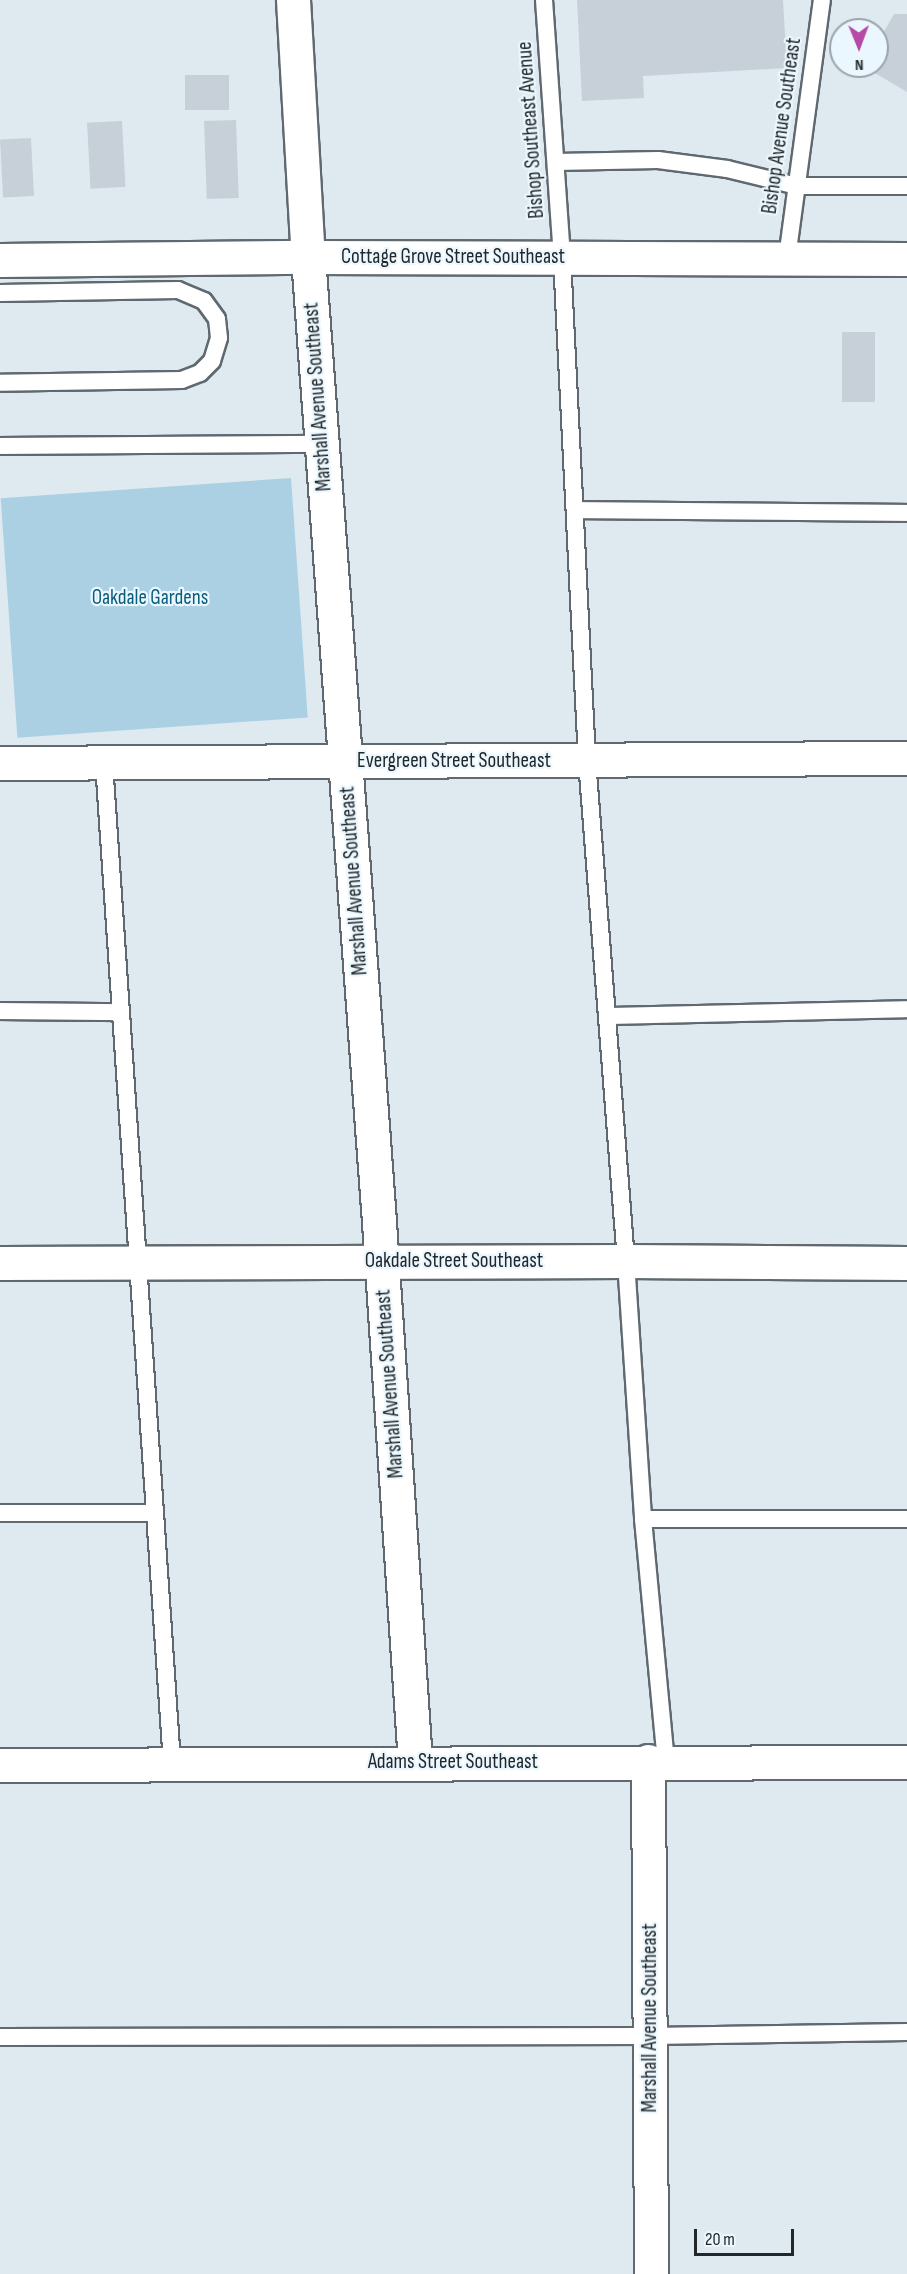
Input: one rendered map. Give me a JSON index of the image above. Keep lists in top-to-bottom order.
{
  "streets": {
    "street": [
      "Cottage Grove Street Southeast",
      "Marshall Avenue Southeast",
      "Evergreen Street Southeast",
      "Oakdale Street Southeast",
      "Adams Street Southeast"
    ],
    "lane": ["Bishop Avenue Southeast", "Bishop Southeast Avenue"]
  },
  "crossings": [
    ["Bishop Avenue Southeast", "Cottage Grove Street Southeast"],
    ["Bishop Southeast Avenue", "Cottage Grove Street Southeast"],
    ["Bishop Southeast Avenue", "Marshall Avenue Southeast"],
    ["Bishop Southeast Avenue", "Evergreen Street Southeast"],
    ["Bishop Southeast Avenue", "Oakdale Street Southeast"],
    ["Bishop Southeast Avenue", "Adams Street Southeast"],
    ["Cottage Grove Street Southeast", "Marshall Avenue Southeast"],
    ["Marshall Avenue Southeast", "Evergreen Street Southeast"],
    ["Marshall Avenue Southeast", "Oakdale Street Southeast"],
    ["Marshall Avenue Southeast", "Adams Street Southeast"]
  ],
  "parks": ["Oakdale Gardens"],
  "scale_bar": "20 m",
  "north": "bottom"
}
